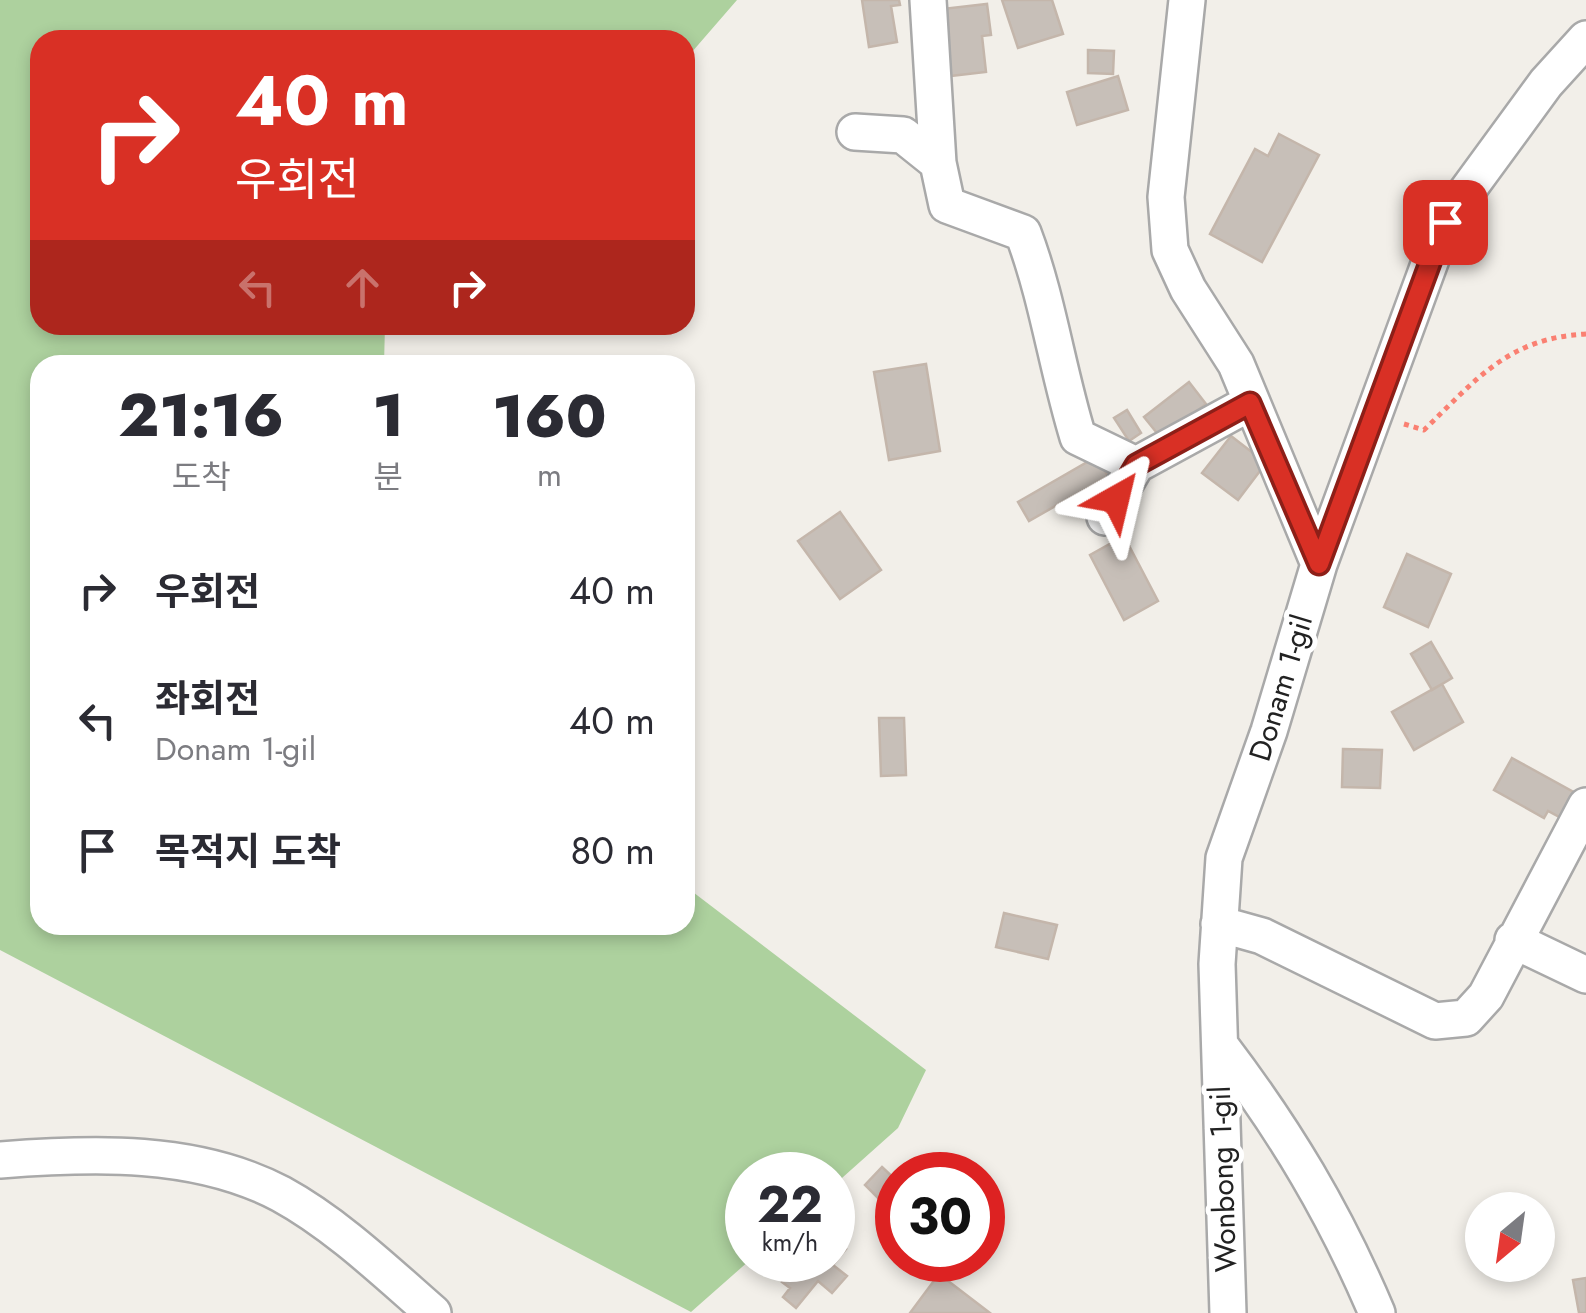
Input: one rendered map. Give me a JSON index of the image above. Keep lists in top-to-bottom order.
{
  "streets": {
    "street": ["Donam 1-gil", "Wonbong 1-gil"]
  },
  "crossings": [
    ["Donam 1-gil", "Wonbong 1-gil"]
  ],
  "north": "bottom left",
  "page": {
    "turn": ["40 m", "우회전"],
    "eta": [
      "21:16",
      "도착",
      "1",
      "분",
      "160",
      "m"
    ],
    "list": [
      {
        "name": "우회전",
        "value": "40 m"
      },
      {
        "name": "좌회전",
        "note": "Donam 1-gil",
        "value": "40 m"
      },
      {
        "name": "목적지 도착",
        "value": "80 m"
      }
    ],
    "speed": "22 km/h",
    "limit": "30"
  }
}
